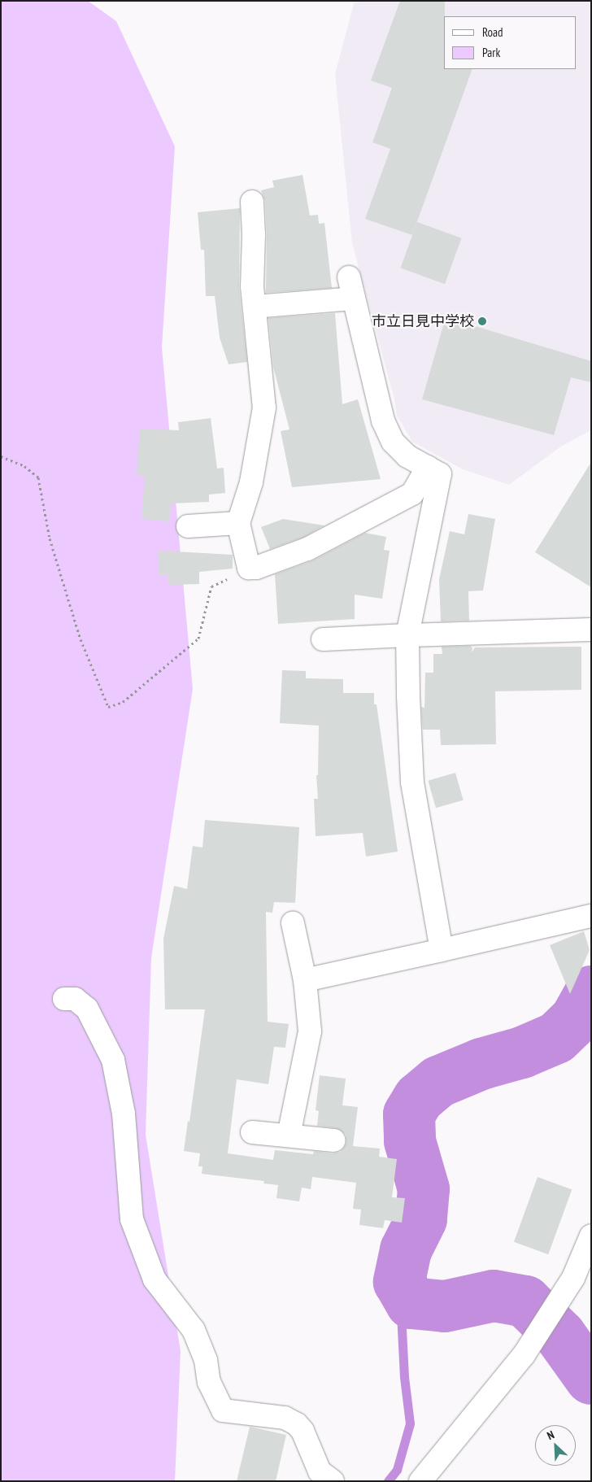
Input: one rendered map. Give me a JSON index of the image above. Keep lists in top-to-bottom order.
{
  "places": ["市立日見中学校"],
  "legend": ["Road", "Park"],
  "north": "top left"
}
